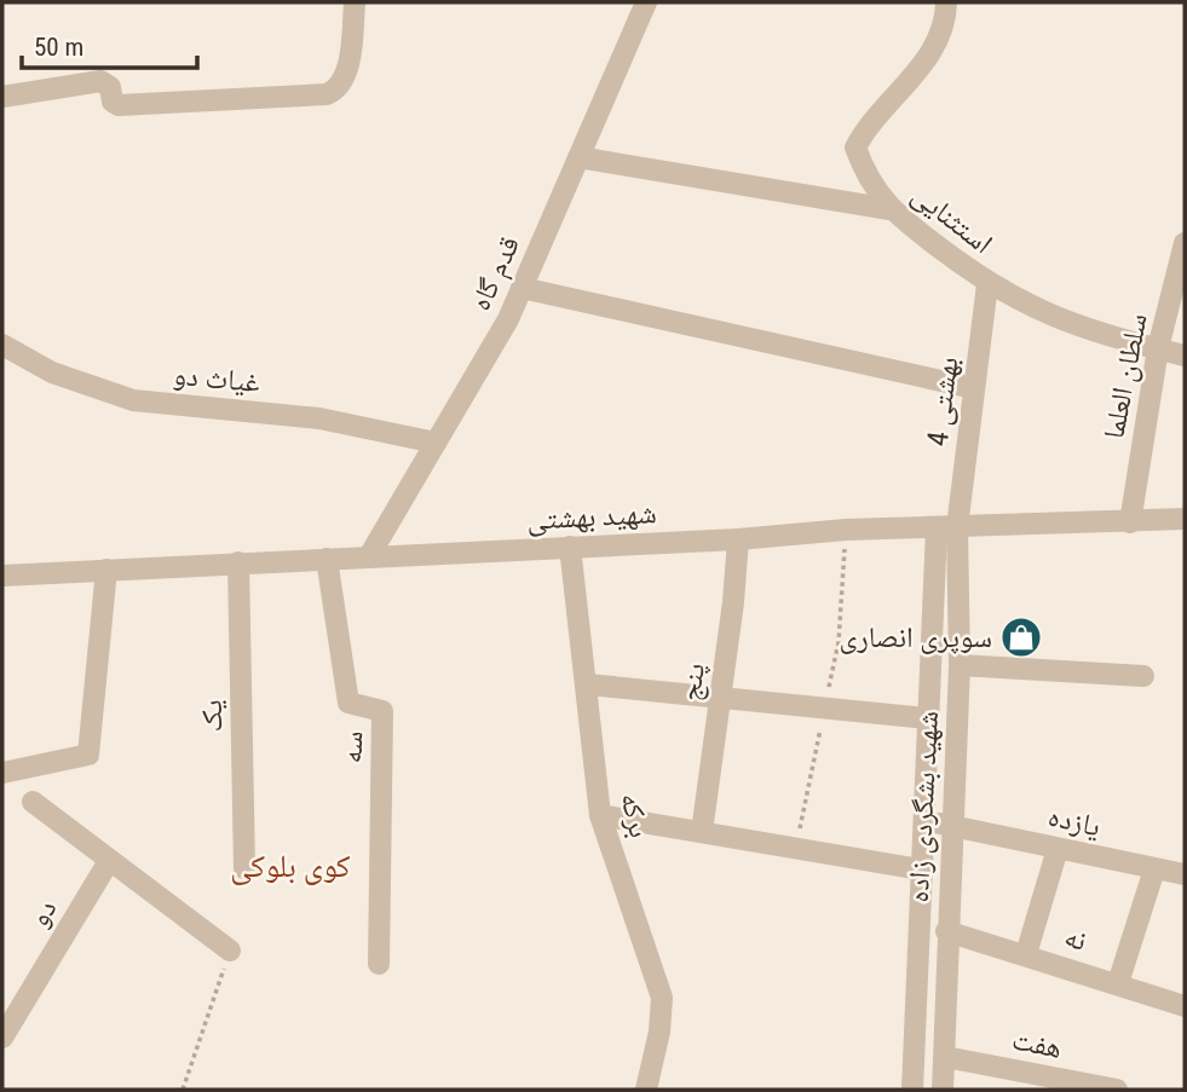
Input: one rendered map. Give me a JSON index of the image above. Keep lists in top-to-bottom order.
{
  "streets": {
    "street": [
      "استثنایی",
      "قدم گاه",
      "سلطان العلما",
      "غیاث دو",
      "بهشتی 4",
      "شهید بهشتی",
      "پنج",
      "یک",
      "سه",
      "شهید بشگردی زاده",
      "برکه",
      "یازده",
      "دو",
      "نه",
      "هفت"
    ]
  },
  "crossings": [
    ["استثنایی", "سلطان العلما"],
    ["استثنایی", "بهشتی 4"],
    ["قدم گاه", "غیاث دو"],
    ["قدم گاه", "شهید بهشتی"],
    ["سلطان العلما", "شهید بهشتی"],
    ["بهشتی 4", "شهید بهشتی"],
    ["بهشتی 4", "شهید بشگردی زاده"],
    ["شهید بهشتی", "پنج"],
    ["شهید بهشتی", "یک"],
    ["شهید بهشتی", "سه"],
    ["شهید بهشتی", "شهید بشگردی زاده"],
    ["شهید بهشتی", "برکه"],
    ["شهید بشگردی زاده", "یازده"],
    ["شهید بشگردی زاده", "نه"],
    ["شهید بشگردی زاده", "هفت"]
  ],
  "districts": ["کوی بلوکی"],
  "places": {
    "shop": ["سوپری انصاری"]
  },
  "scale_bar": "50 m"
}
